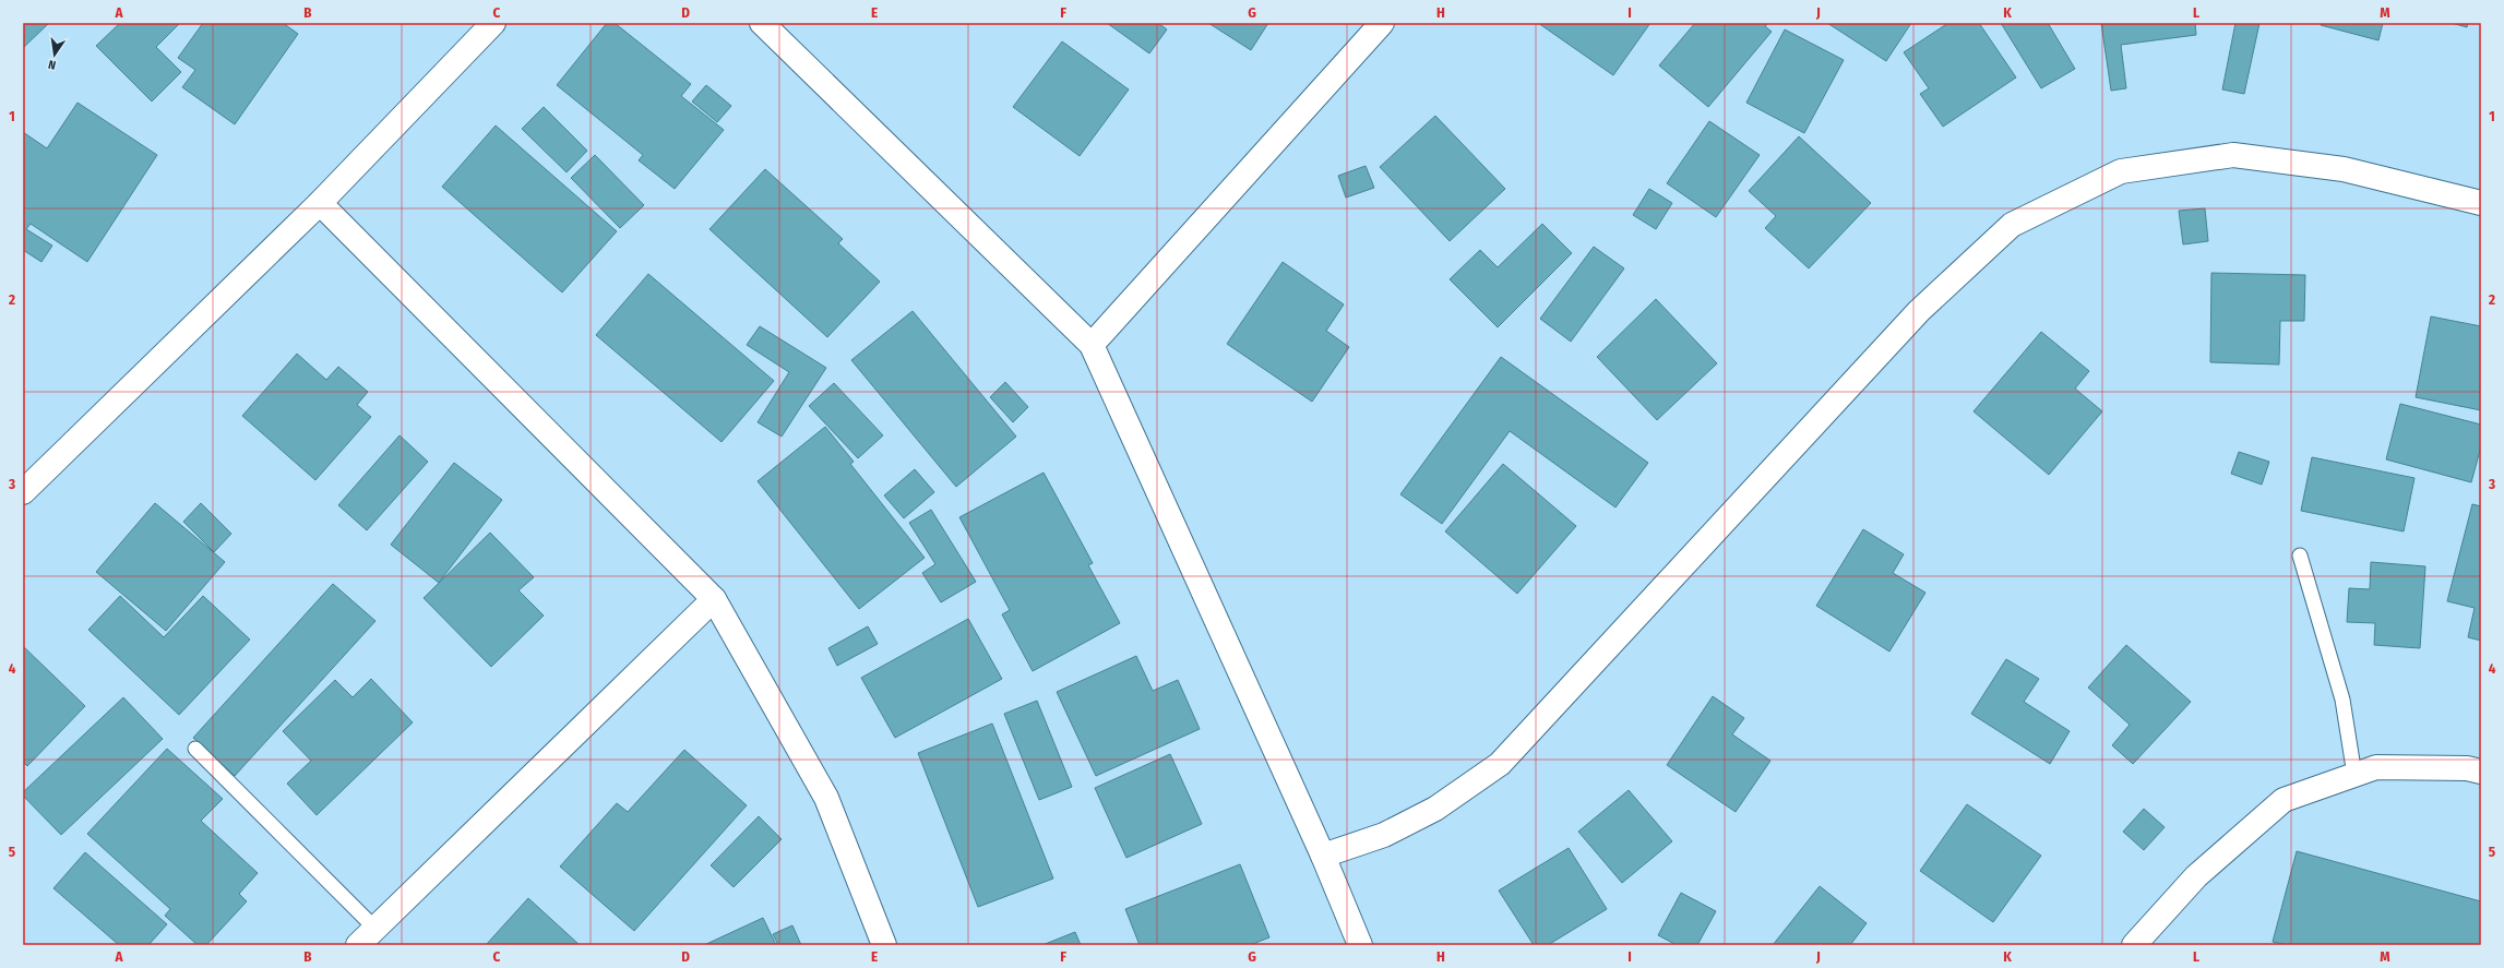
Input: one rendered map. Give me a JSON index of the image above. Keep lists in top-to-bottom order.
{
  "north": "bottom",
  "grid": {
    "columns": [
      "A",
      "B",
      "C",
      "D",
      "E",
      "F",
      "G",
      "H",
      "I",
      "J",
      "K",
      "L",
      "M"
    ],
    "rows": [
      "1",
      "2",
      "3",
      "4",
      "5"
    ]
  }
}
